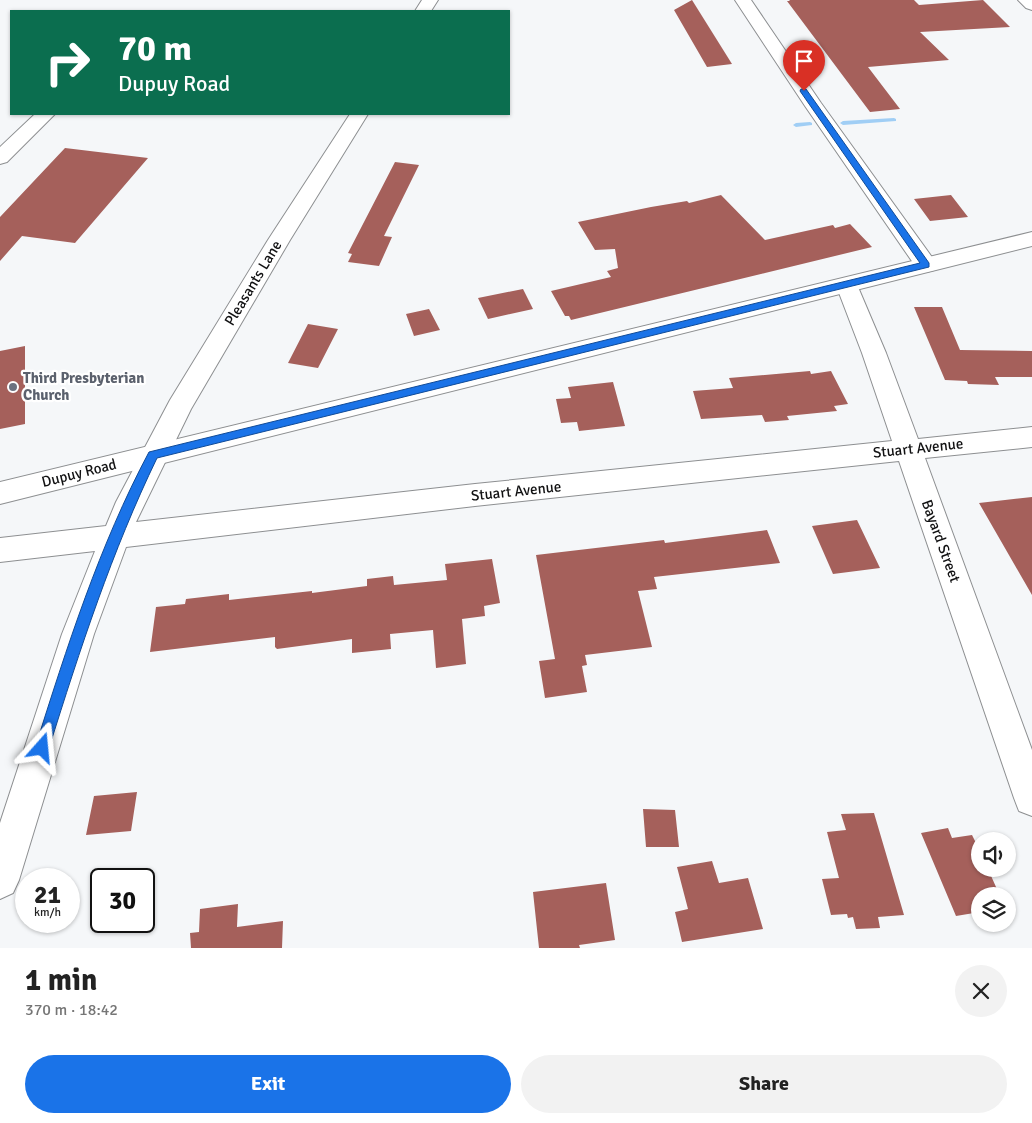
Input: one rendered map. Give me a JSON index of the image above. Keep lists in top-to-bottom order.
{
  "streets": {
    "street": [
      "Pleasants Lane",
      "Stuart Avenue",
      "Dupuy Road",
      "Bayard Street"
    ]
  },
  "crossings": [
    ["Pleasants Lane", "Stuart Avenue"],
    ["Pleasants Lane", "Dupuy Road"],
    ["Stuart Avenue", "Bayard Street"],
    ["Dupuy Road", "Bayard Street"]
  ],
  "places": ["Third Presbyterian Church"],
  "page": {
    "turn": ["70 m", "Dupuy Road"],
    "speed": "21 km/h",
    "limit": "30",
    "heading": ["1 min", "370 m · 18:42"],
    "buttons": ["Exit", "Share"]
  }
}
